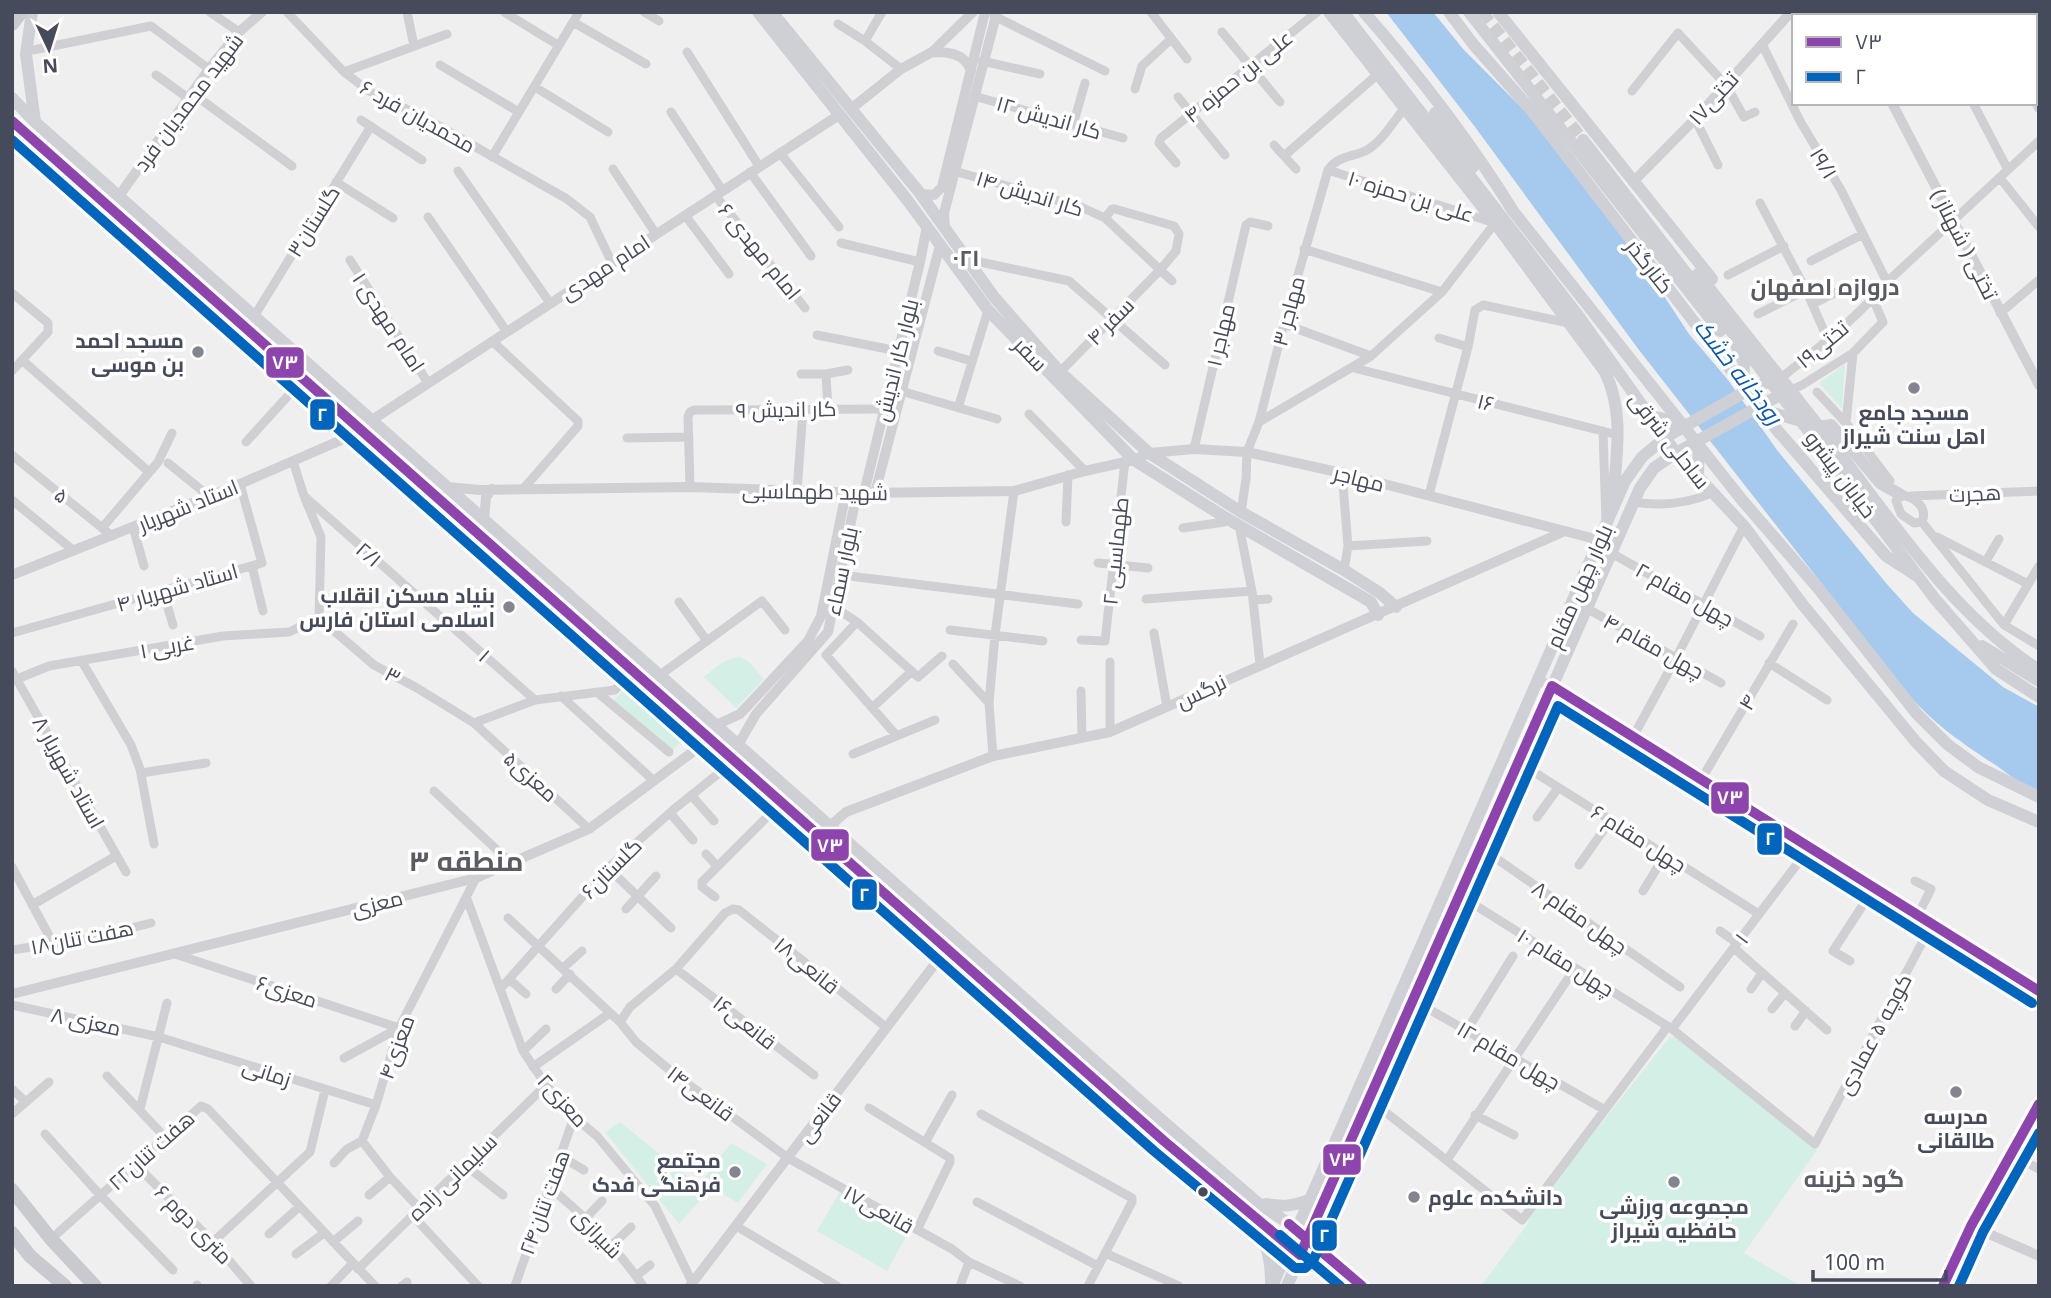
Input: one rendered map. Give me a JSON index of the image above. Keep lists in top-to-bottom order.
{
  "streets": {
    "main road": [
      "کنارگذر",
      "سفر",
      "ساحلی شرقی",
      "خیابان پیشرو",
      "بلوار چهل مقام"
    ],
    "street": [
      "۴ علی بن حمزه",
      "تختی۱۷",
      "شهید محمدیان فرد",
      "۶ محمدیان فرد",
      "۱۲ کار اندیش",
      "۱۹/۱",
      "۱۴ کار اندیش",
      "۱۰ علی بن حمزه",
      "گلستان۳",
      "تختی ( شهناز )",
      "۶ امام مهدی",
      "امام مهدی",
      "۳ مهاجر",
      "۴ سفر",
      "۱ امام مهدی",
      "۱ مهاجر",
      "تختی۱۹",
      "بلوار کار اندیش",
      "۱۶",
      "۹ کار اندیش",
      "مهاجر",
      "شهید طهماسبی",
      "هجرت",
      "۵",
      "استاد شهریار",
      "۲ طهماسبی",
      "۲/۱",
      "بلوار سماء",
      "استاد شهریار ۴",
      "چهل مقام ۲",
      "۱ غربی",
      "چهل مقام ۴",
      "۱",
      "۳",
      "نرگس",
      "۴",
      "استاد شهریار ۸",
      "۵معزی",
      "چهل مقام ۶",
      "گلستان۶",
      "معزی",
      "چهل مقام ۸",
      "هفت تنان۱۸",
      "چهل مقام ۱۰",
      "۱۸قانعی",
      "۶معزی",
      "معزی ۸",
      "۱۶قانعی",
      "کوچه ۵ عمادی",
      "۴معزی",
      "چهل مقام ۱۲",
      "زمانی",
      "۱۴قانعی",
      "۲معزی",
      "قانعی",
      "۲۲هفت تنان",
      "سلیمانی زاده",
      "هفت تنان۲۴",
      "۱۷قانعی",
      "۶ متری دوم",
      "شیرازی"
    ]
  },
  "crossings": [
    ["تختی۱۷", "۱۹/۱"],
    ["۶ محمدیان فرد", "امام مهدی"],
    ["۱۹/۱", "تختی۱۹"],
    ["۱۴ کار اندیش", "۴ سفر"],
    ["۱۰ علی بن حمزه", "۳ مهاجر"],
    ["۱۰ علی بن حمزه", "ساحلی شرقی"],
    ["تختی ( شهناز )", "تختی۱۹"],
    ["۶ امام مهدی", "امام مهدی"],
    ["کنارگذر", "خیابان پیشرو"],
    ["امام مهدی", "۱ امام مهدی"],
    ["امام مهدی", "سفر"],
    ["۳ مهاجر", "مهاجر"],
    ["۴ سفر", "سفر"],
    ["۱ مهاجر", "مهاجر"],
    ["تختی۱۹", "خیابان پیشرو"],
    ["تختی۱۹", "بلوار چهل مقام"],
    ["سفر", "بلوار کار اندیش"],
    ["سفر", "مهاجر"],
    ["سفر", "شهید طهماسبی"],
    ["سفر", "۲ طهماسبی"],
    ["سفر", "نرگس"],
    ["بلوار کار اندیش", "۹ کار اندیش"],
    ["بلوار کار اندیش", "شهید طهماسبی"],
    ["بلوار کار اندیش", "بلوار سماء"],
    ["۱۶", "ساحلی شرقی"],
    ["ساحلی شرقی", "بلوار چهل مقام"],
    ["خیابان پیشرو", "بلوار چهل مقام"],
    ["مهاجر", "شهید طهماسبی"],
    ["مهاجر", "۲ طهماسبی"],
    ["مهاجر", "بلوار چهل مقام"],
    ["مهاجر", "نرگس"],
    ["شهید طهماسبی", "۲ طهماسبی"],
    ["شهید طهماسبی", "بلوار سماء"],
    ["۵", "استاد شهریار"],
    ["استاد شهریار", "استاد شهریار ۴"],
    ["۲/۱", "۱"],
    ["بلوار چهل مقام", "چهل مقام ۲"],
    ["بلوار چهل مقام", "چهل مقام ۴"],
    ["بلوار چهل مقام", "چهل مقام ۶"],
    ["بلوار چهل مقام", "چهل مقام ۸"],
    ["بلوار چهل مقام", "چهل مقام ۱۰"],
    ["بلوار چهل مقام", "چهل مقام ۱۲"],
    ["۱ غربی", "۳"],
    ["۱ غربی", "استاد شهریار ۸"],
    ["۱", "چهل مقام ۶"],
    ["۱", "چهل مقام ۱۰"],
    ["۱", "چهل مقام ۱۲"],
    ["۳", "۵معزی"],
    ["۵معزی", "معزی"],
    ["گلستان۶", "۱۴قانعی"],
    ["گلستان۶", "۲معزی"],
    ["معزی", "۶معزی"],
    ["معزی", "۴معزی"],
    ["چهل مقام ۱۰", "کوچه ۵ عمادی"],
    ["۱۸قانعی", "۱۶قانعی"],
    ["۱۸قانعی", "قانعی"],
    ["۶معزی", "۴معزی"],
    ["معزی ۸", "زمانی"],
    ["۴معزی", "زمانی"],
    ["۴معزی", "۲معزی"],
    ["۱۴قانعی", "قانعی"],
    ["۱۴قانعی", "۱۷قانعی"],
    ["۲معزی", "قانعی"],
    ["۲معزی", "سلیمانی زاده"],
    ["۲معزی", "هفت تنان۲۴"],
    ["قانعی", "۱۷قانعی"],
    ["۲۲هفت تنان", "۶ متری دوم"],
    ["هفت تنان۲۴", "شیرازی"]
  ],
  "districts": [
    "۰۲۱",
    "دروازه اصفهان",
    "منطقه ۳",
    "گود خزینه"
  ],
  "water": ["رودخانه خشک"],
  "places": [
    "مسجد احمد بن موسی",
    "مسجد جامع اهل سنت شیراز",
    "بنیاد مسکن انقلاب اسلامی استان فارس",
    "مدرسه طالقانی",
    "مجتمع فرهنگی فدک",
    "مجموعه ورزشی حافظیه شیراز",
    "دانشکده علوم"
  ],
  "lines": ["transit line ۷۳", "transit line ۲"],
  "legend": ["۷۳", "۲"],
  "scale_bar": "100 m",
  "north": "bottom"
}
